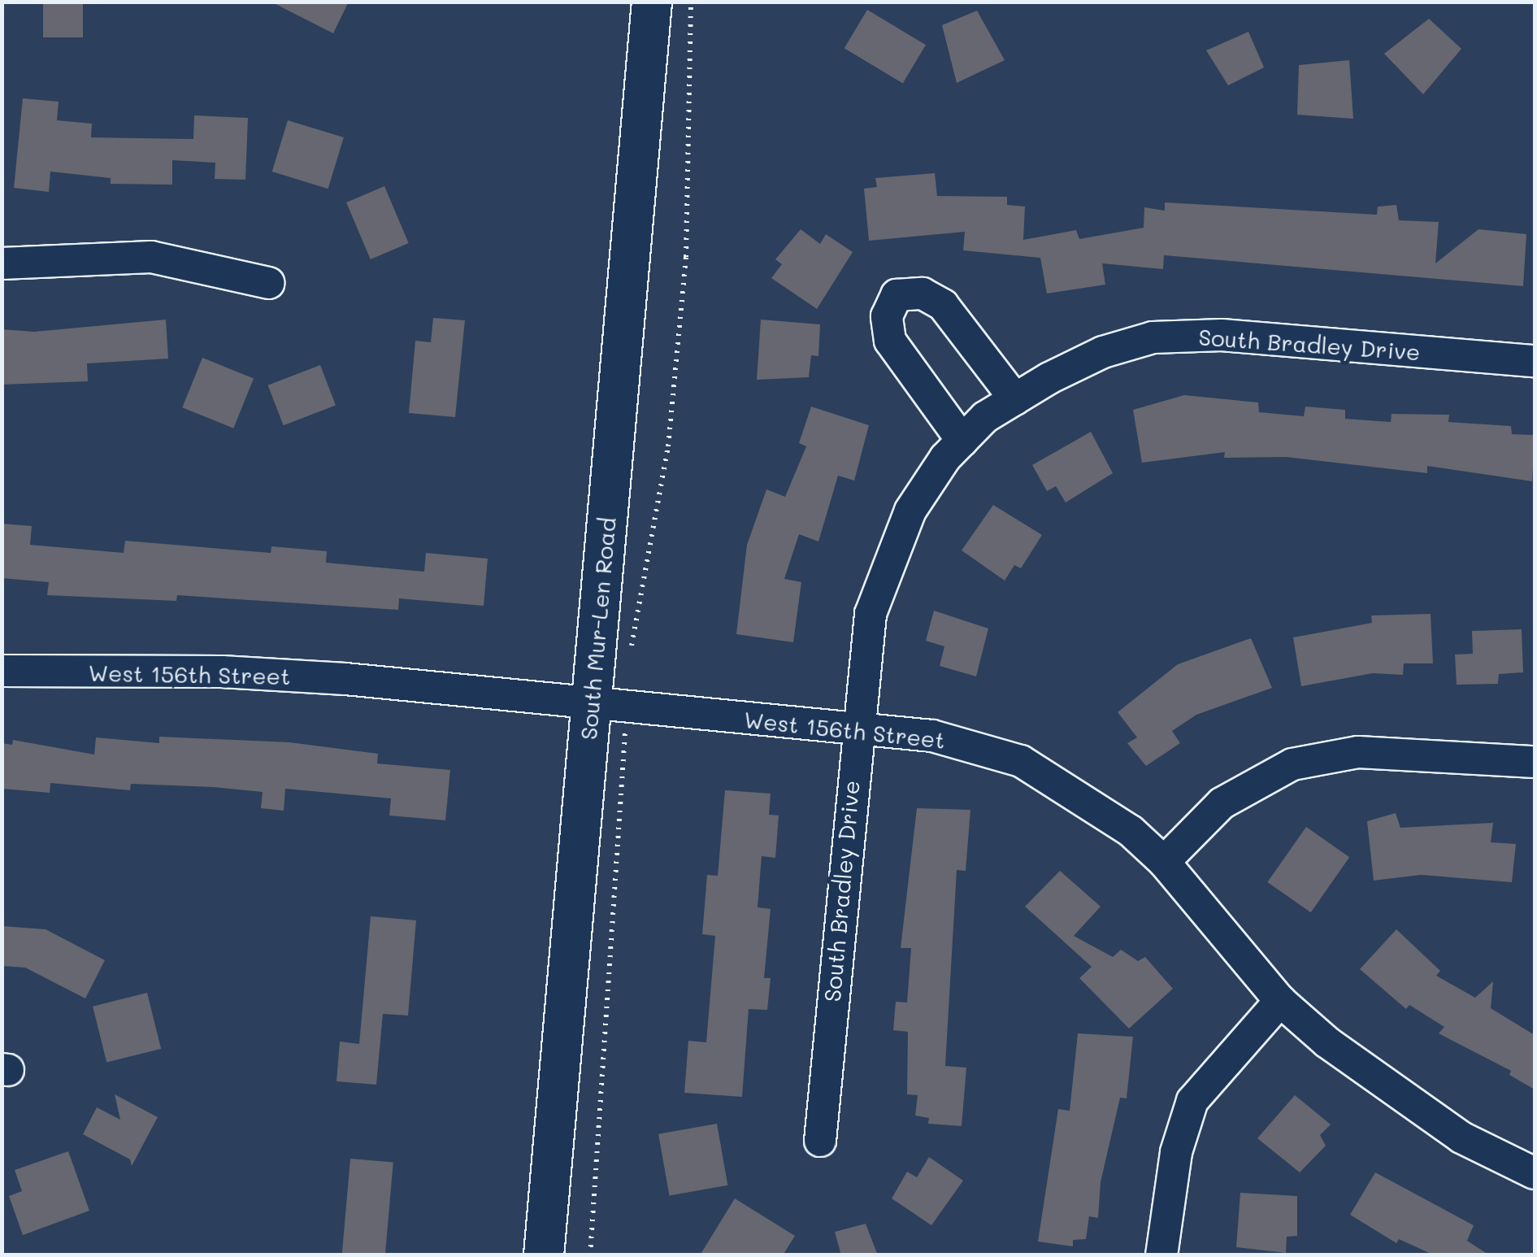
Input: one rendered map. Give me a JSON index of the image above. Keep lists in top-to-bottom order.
{
  "streets": {
    "main road": ["South Mur-Len Road"],
    "street": ["South Bradley Drive", "West 156th Street"]
  },
  "crossings": [
    ["South Bradley Drive", "West 156th Street"],
    ["South Mur-Len Road", "West 156th Street"]
  ]
}
